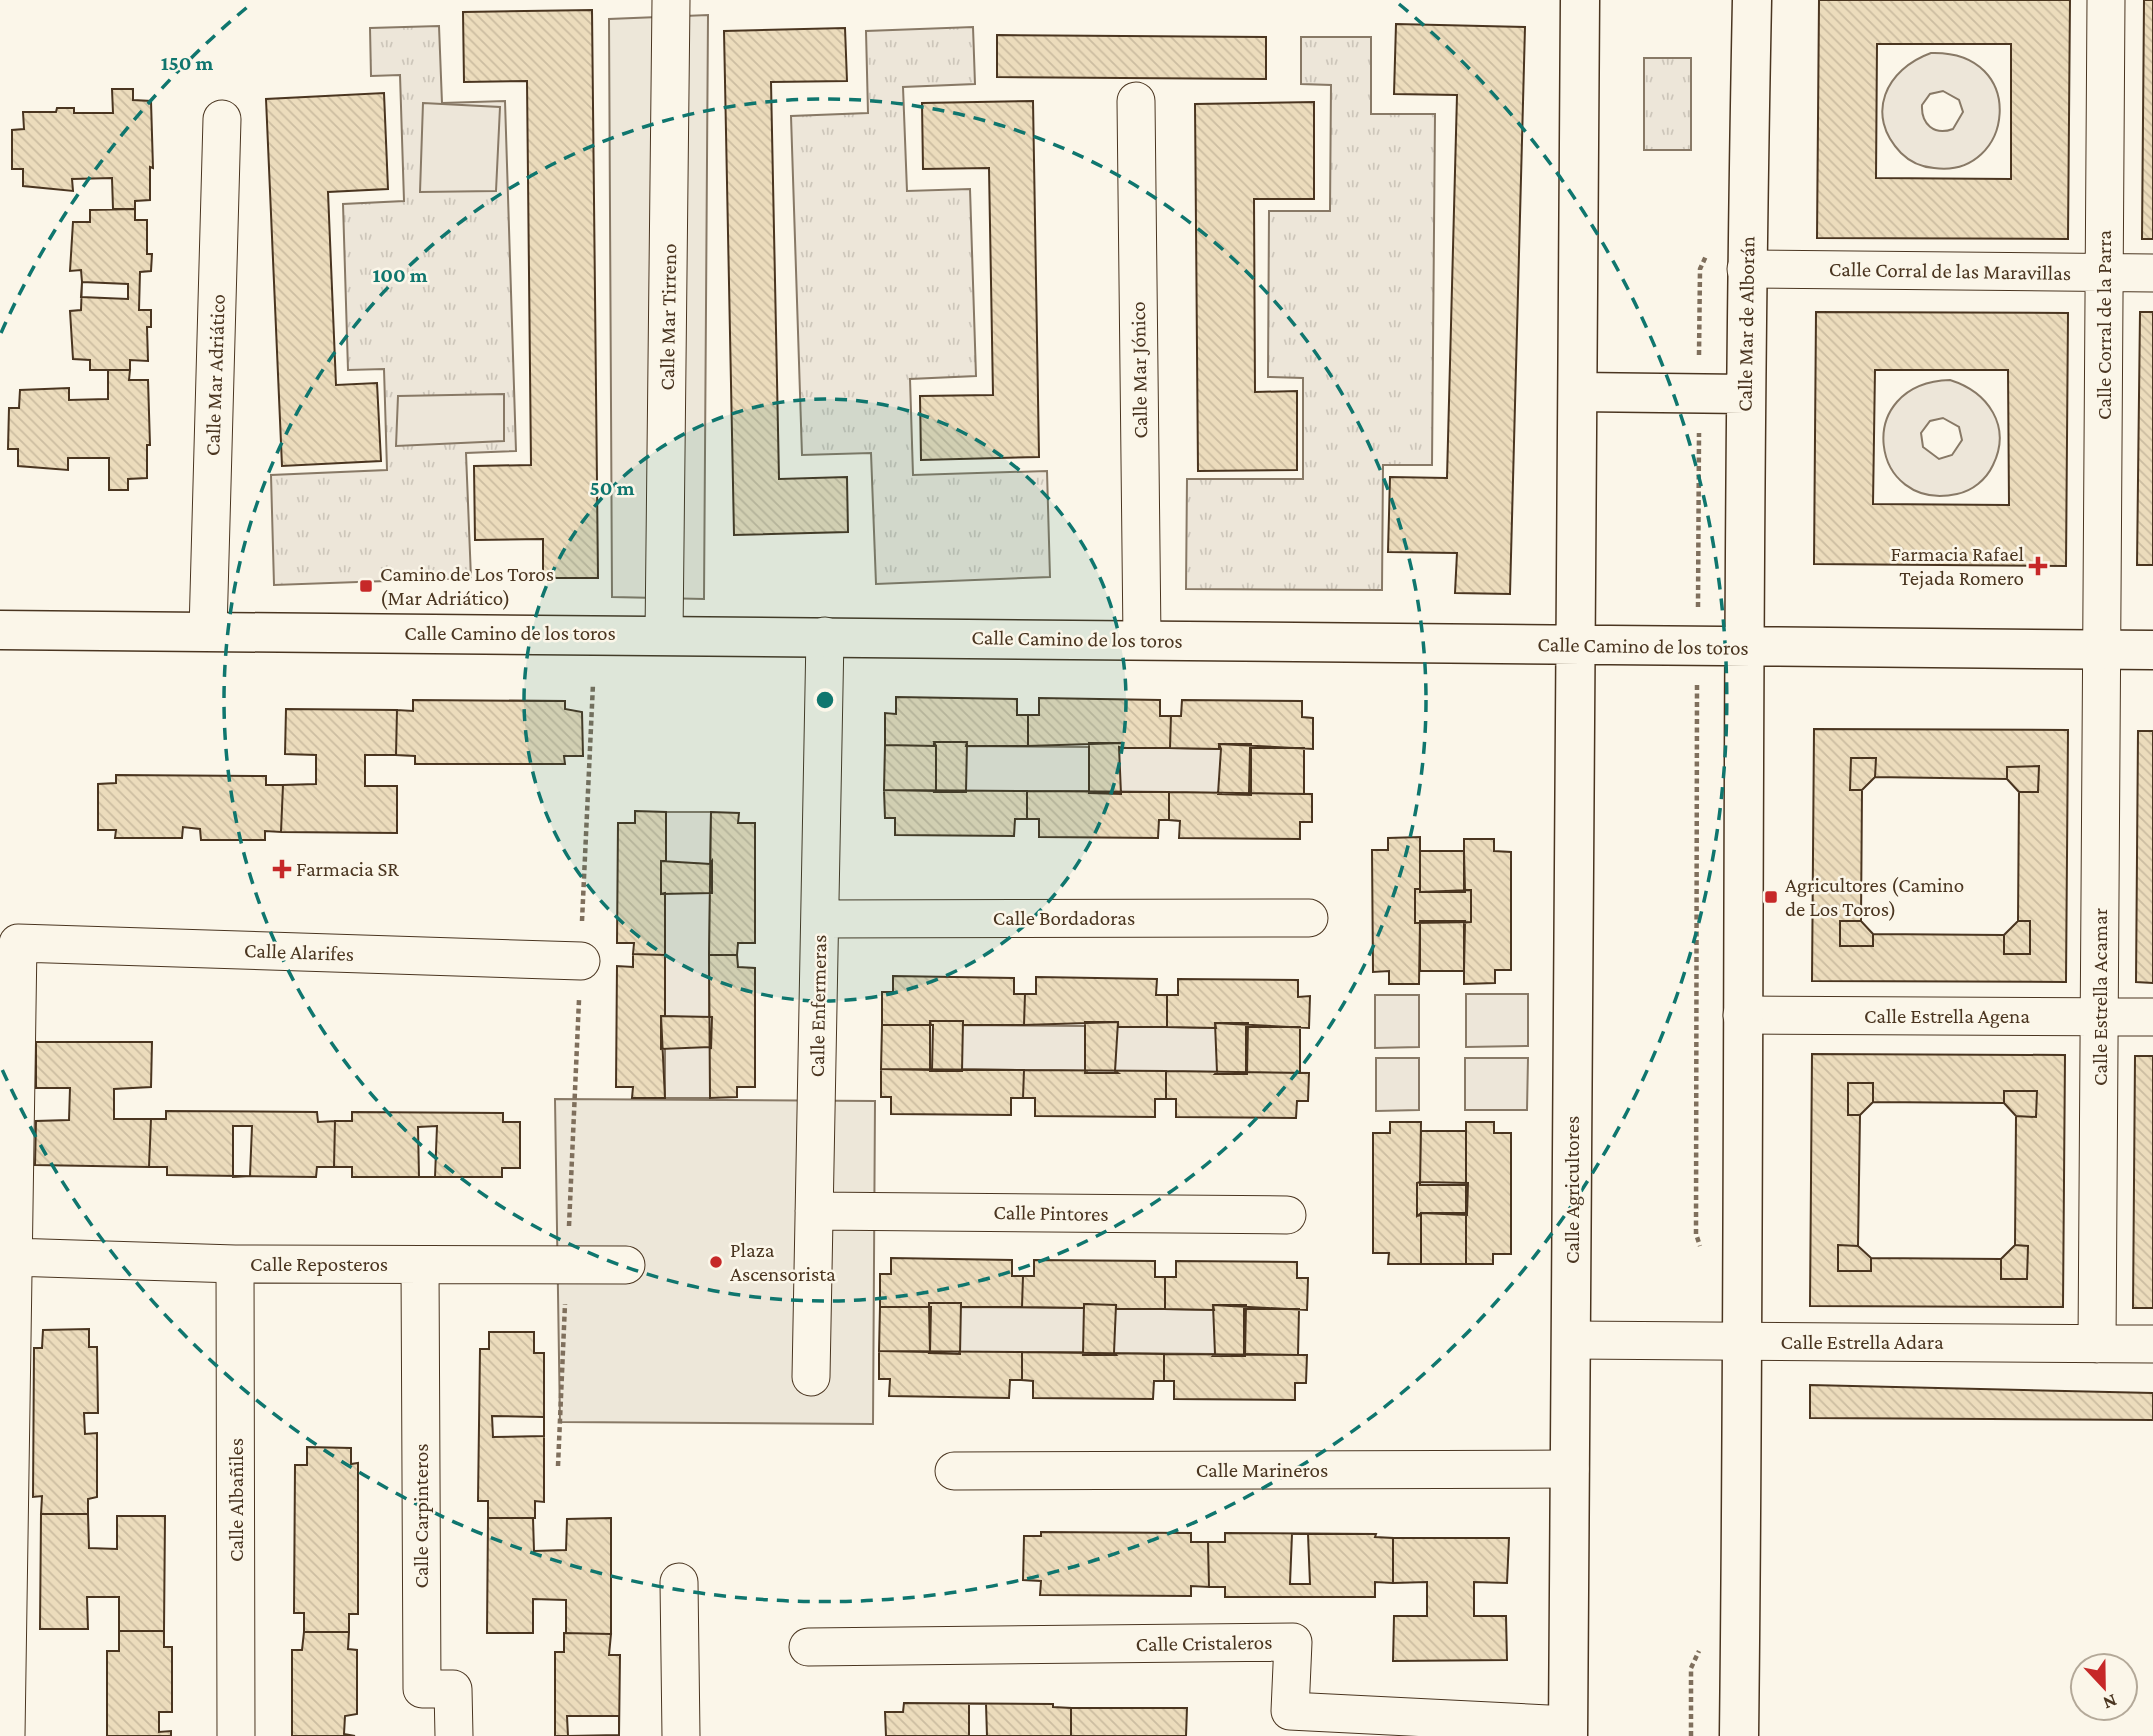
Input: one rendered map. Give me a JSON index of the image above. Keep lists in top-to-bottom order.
{
  "streets": {
    "street": [
      "Calle Corral de las Maravillas",
      "Calle Mar Tirreno",
      "Calle Mar de Alborán",
      "Calle Corral de la Parra",
      "Calle Mar Jónico",
      "Calle Mar Adriático",
      "Calle Camino de los toros",
      "Calle Bordadoras",
      "Calle Alarifes",
      "Calle Estrella Acamar",
      "Calle Enfermeras",
      "Calle Estrella Agena",
      "Calle Agricultores",
      "Calle Pintores",
      "Calle Reposteros",
      "Calle Estrella Adara",
      "Calle Marineros",
      "Calle Albañiles",
      "Calle Carpinteros",
      "Calle Cristaleros"
    ]
  },
  "crossings": [
    ["Calle Corral de las Maravillas", "Calle Mar de Alborán"],
    ["Calle Corral de las Maravillas", "Calle Corral de la Parra"],
    ["Calle Mar Tirreno", "Calle Camino de los toros"],
    ["Calle Mar de Alborán", "Calle Camino de los toros"],
    ["Calle Corral de la Parra", "Calle Camino de los toros"],
    ["Calle Corral de la Parra", "Calle Estrella Acamar"],
    ["Calle Mar Jónico", "Calle Camino de los toros"],
    ["Calle Mar Adriático", "Calle Camino de los toros"],
    ["Calle Camino de los toros", "Calle Estrella Acamar"],
    ["Calle Camino de los toros", "Calle Enfermeras"],
    ["Calle Camino de los toros", "Calle Agricultores"],
    ["Calle Bordadoras", "Calle Enfermeras"],
    ["Calle Alarifes", "Calle Reposteros"],
    ["Calle Estrella Acamar", "Calle Estrella Agena"],
    ["Calle Estrella Acamar", "Calle Estrella Adara"],
    ["Calle Enfermeras", "Calle Pintores"],
    ["Calle Agricultores", "Calle Estrella Adara"],
    ["Calle Agricultores", "Calle Marineros"],
    ["Calle Agricultores", "Calle Cristaleros"],
    ["Calle Reposteros", "Calle Albañiles"],
    ["Calle Reposteros", "Calle Carpinteros"]
  ],
  "places": {
    "health": ["Farmacia Rafael Tejada Romero", "Farmacia SR"],
    "transit": ["Camino de Los Toros (Mar Adriático)", "Agricultores (Camino de Los Toros)"],
    "other": ["Plaza Ascensorista"]
  },
  "north": "bottom",
  "rings": ["150 m", "100 m", "50 m"]
}
